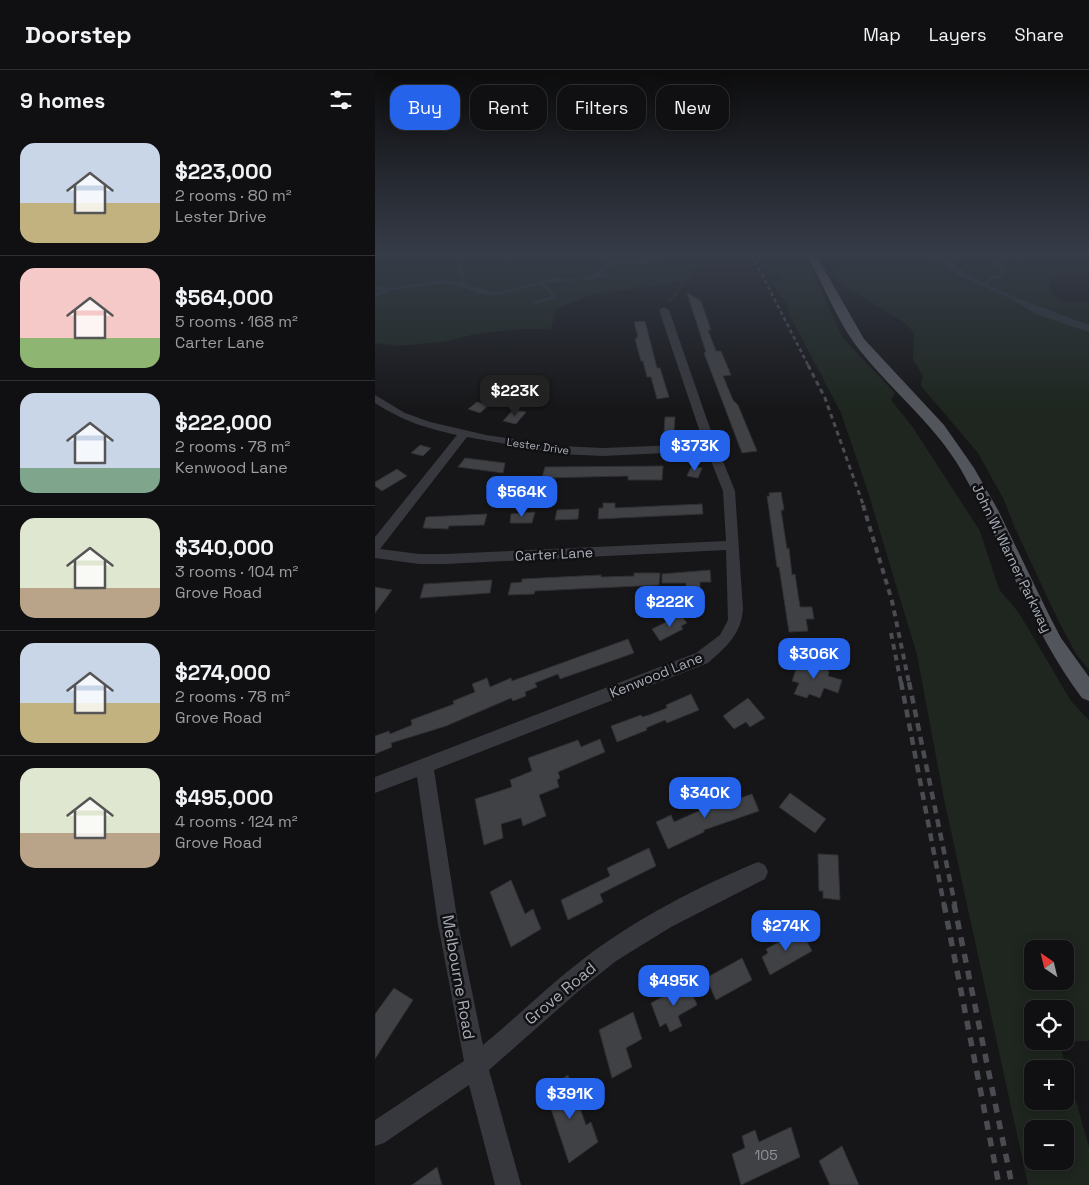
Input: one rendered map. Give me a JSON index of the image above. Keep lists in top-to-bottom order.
{
  "streets": {
    "main road": ["John W. Warner Parkway"],
    "street": [
      "Lester Drive",
      "Carter Lane",
      "Kenwood Lane",
      "Melbourne Road",
      "Grove Road"
    ]
  },
  "crossings": [
    ["Lester Drive", "Kenwood Lane"],
    ["Carter Lane", "Kenwood Lane"],
    ["Kenwood Lane", "Melbourne Road"],
    ["Melbourne Road", "Grove Road"]
  ],
  "house_numbers": ["105"],
  "north": "top left",
  "page": {
    "header": "Doorstep",
    "nav": ["Map", "Layers", "Share"],
    "heading": "9 homes",
    "chip": [
      "Buy",
      "Rent",
      "Filters",
      "New"
    ],
    "list": [
      {
        "name": "$223,000",
        "note": "2 rooms · 80 m² · Lester Drive"
      },
      {
        "name": "$564,000",
        "note": "5 rooms · 168 m² · Carter Lane"
      },
      {
        "name": "$222,000",
        "note": "2 rooms · 78 m² · Kenwood Lane"
      },
      {
        "name": "$340,000",
        "note": "3 rooms · 104 m² · Grove Road"
      },
      {
        "name": "$274,000",
        "note": "2 rooms · 78 m² · Grove Road"
      },
      {
        "name": "$495,000",
        "note": "4 rooms · 124 m² · Grove Road"
      }
    ],
    "price": [
      "$223K",
      "$373K",
      "$564K",
      "$222K",
      "$306K",
      "$340K",
      "$274K",
      "$495K",
      "$391K"
    ],
    "map_buttons": ["+", "−"]
  }
}
